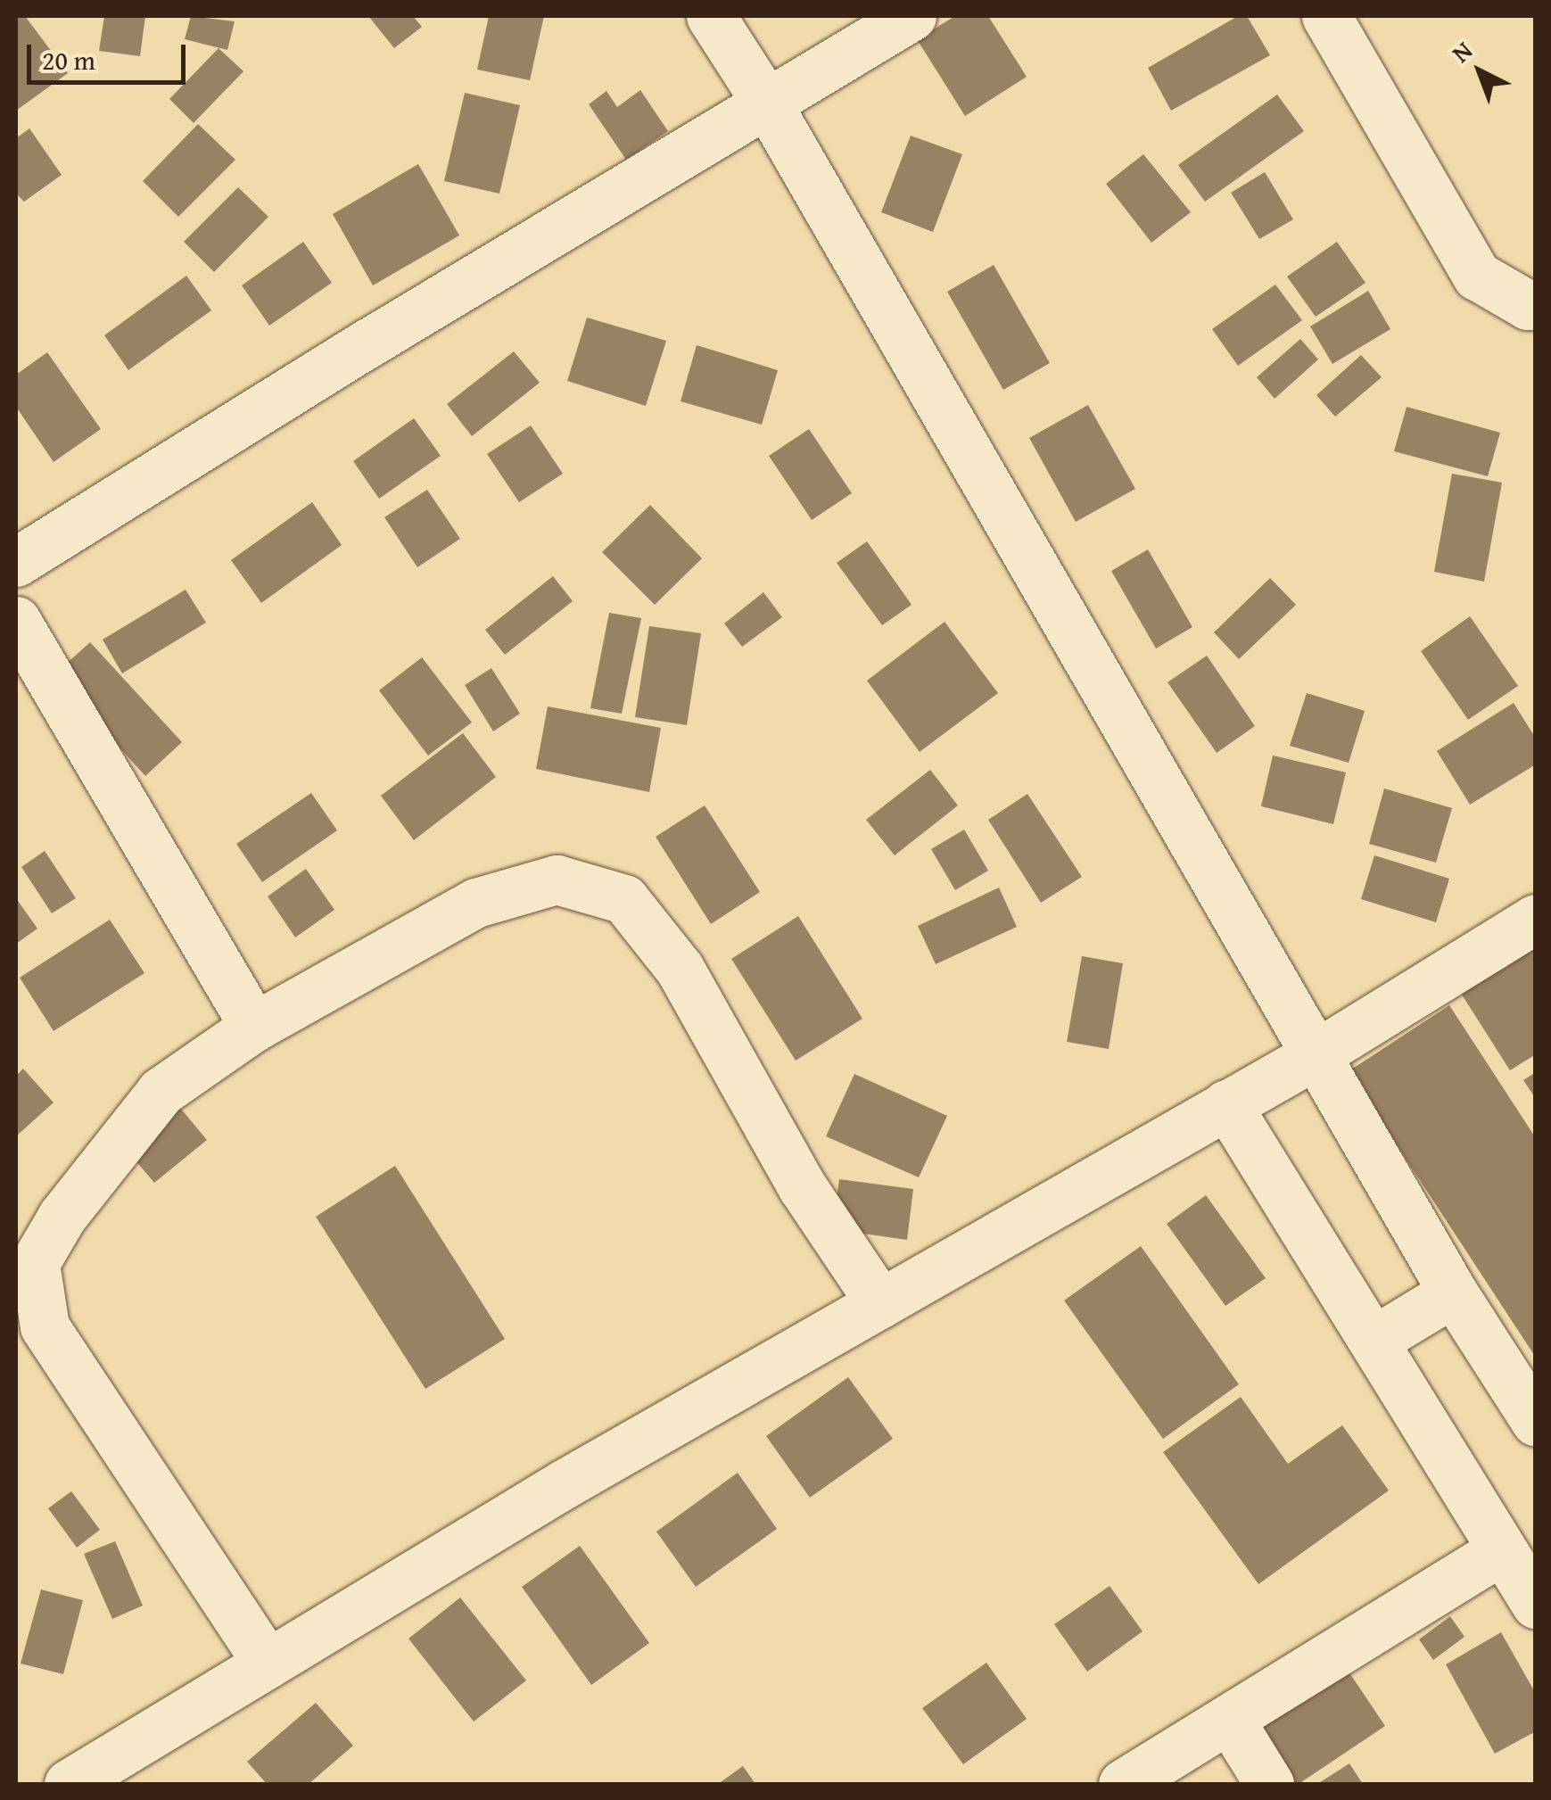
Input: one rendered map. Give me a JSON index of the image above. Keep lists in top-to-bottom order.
{
  "scale_bar": "20 m",
  "north": "top left"
}
